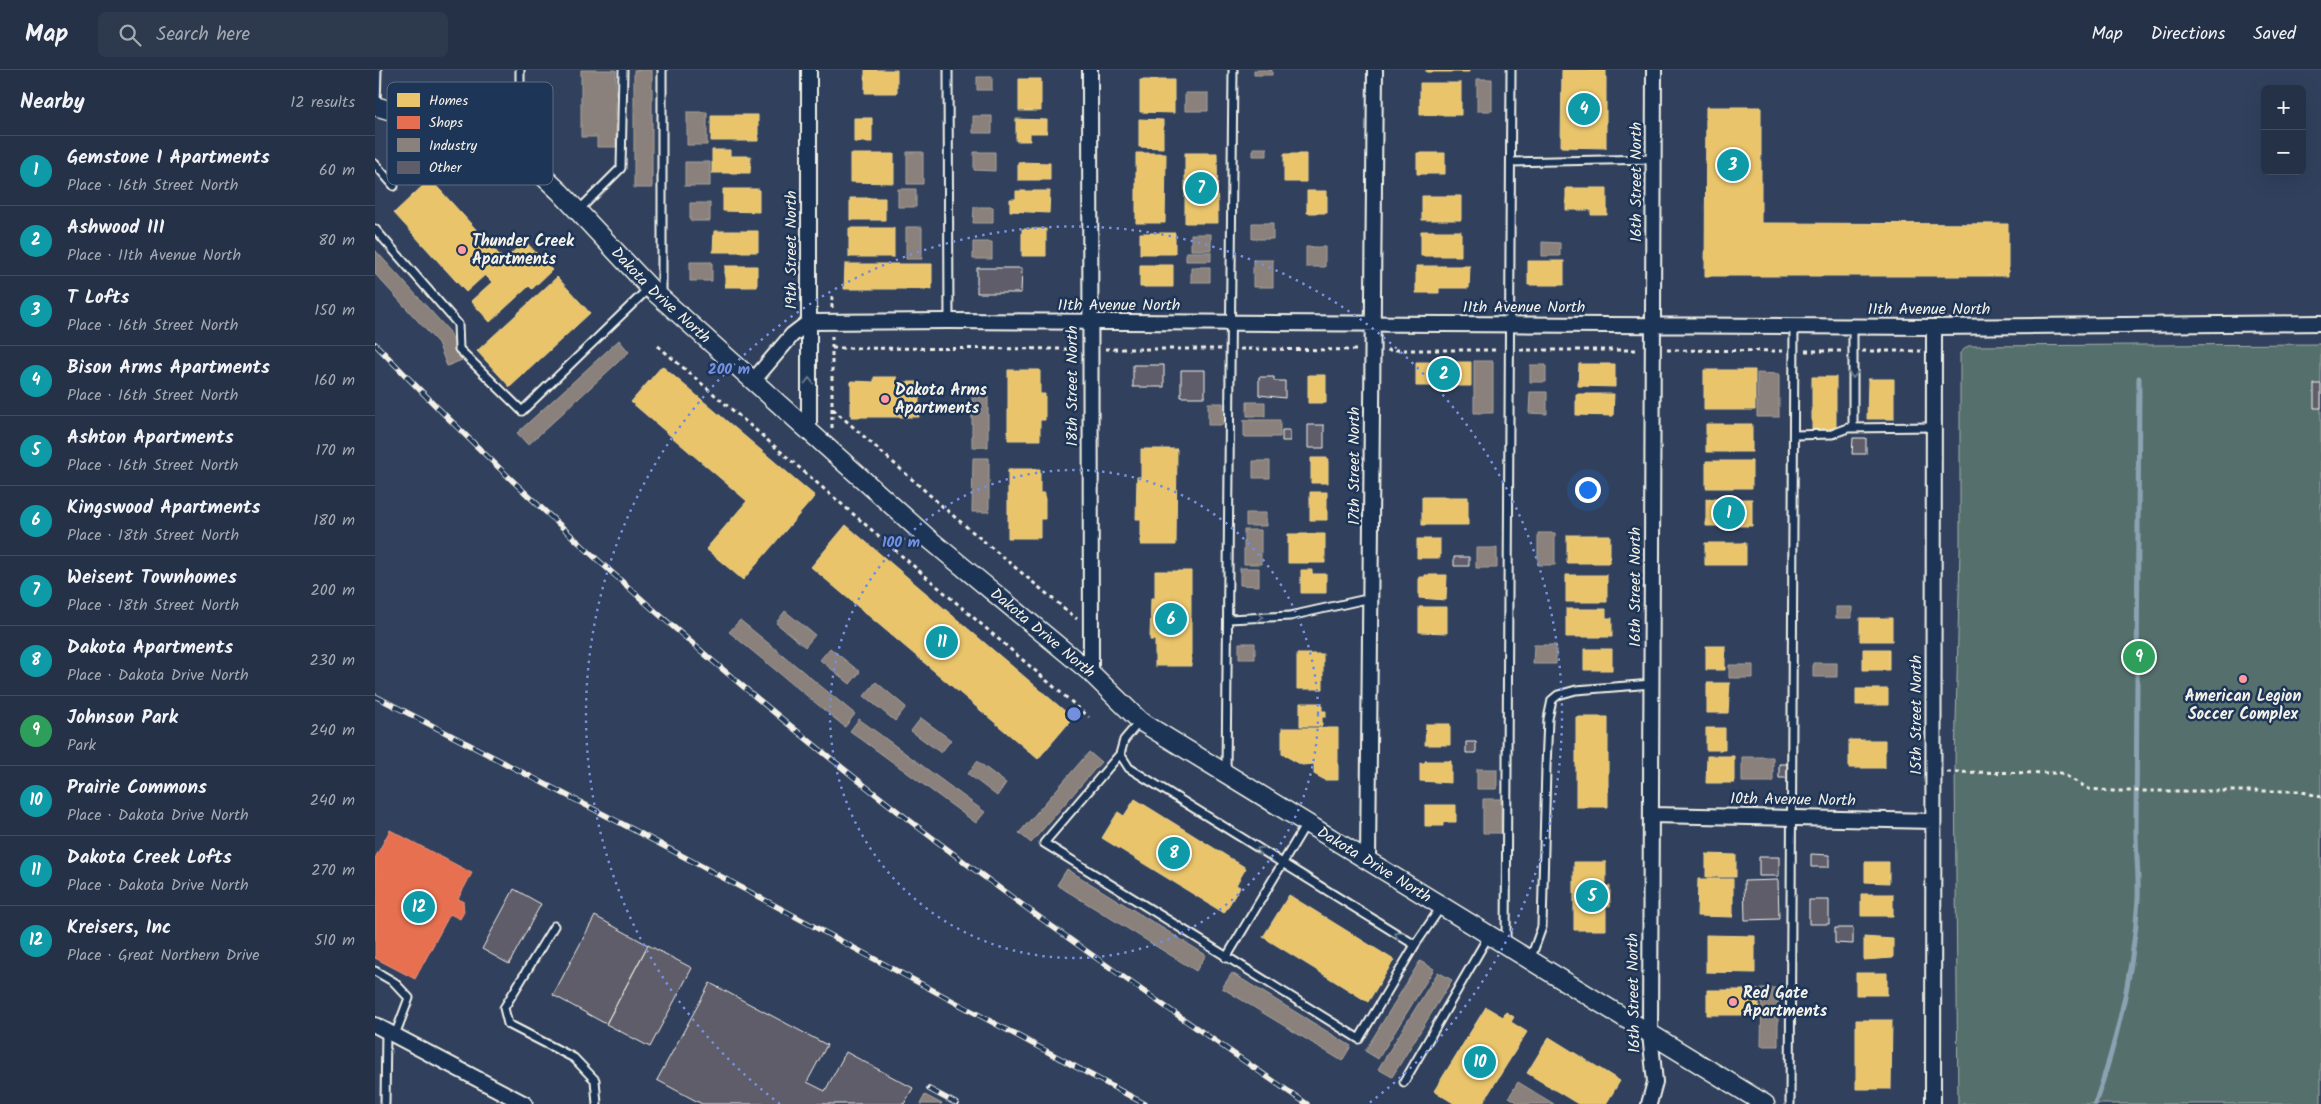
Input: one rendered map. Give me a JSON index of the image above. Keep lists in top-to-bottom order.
{
  "streets": {
    "street": [
      "16th Street North",
      "19th Street North",
      "Dakota Drive North",
      "11th Avenue North",
      "18th Street North",
      "17th Street North",
      "15th Street North",
      "10th Avenue North"
    ]
  },
  "crossings": [
    ["16th Street North", "Dakota Drive North"],
    ["16th Street North", "11th Avenue North"],
    ["16th Street North", "10th Avenue North"],
    ["19th Street North", "Dakota Drive North"],
    ["19th Street North", "11th Avenue North"],
    ["Dakota Drive North", "18th Street North"],
    ["Dakota Drive North", "17th Street North"],
    ["11th Avenue North", "18th Street North"],
    ["11th Avenue North", "17th Street North"],
    ["11th Avenue North", "15th Street North"],
    ["15th Street North", "10th Avenue North"]
  ],
  "places": [
    "Thunder Creek Apartments",
    "Dakota Arms Apartments",
    "American Legion Soccer Complex",
    "Red Gate Apartments"
  ],
  "legend": [
    "Homes",
    "Shops",
    "Industry",
    "Other"
  ],
  "page": {
    "header": "Map",
    "search": "Search here",
    "nav": ["Map", "Directions", "Saved"],
    "heading": ["Nearby", "12 results"],
    "map_buttons": ["+", "−"],
    "pins": [
      "4",
      "3",
      "7",
      "2",
      "1",
      "6",
      "11",
      "9",
      "8",
      "5",
      "12",
      "10"
    ],
    "list": [
      {
        "mark": "1",
        "name": "Gemstone I Apartments",
        "note": "Place · 16th Street North",
        "value": "60 m"
      },
      {
        "mark": "2",
        "name": "Ashwood III",
        "note": "Place · 11th Avenue North",
        "value": "80 m"
      },
      {
        "mark": "3",
        "name": "T Lofts",
        "note": "Place · 16th Street North",
        "value": "150 m"
      },
      {
        "mark": "4",
        "name": "Bison Arms Apartments",
        "note": "Place · 16th Street North",
        "value": "160 m"
      },
      {
        "mark": "5",
        "name": "Ashton Apartments",
        "note": "Place · 16th Street North",
        "value": "170 m"
      },
      {
        "mark": "6",
        "name": "Kingswood Apartments",
        "note": "Place · 18th Street North",
        "value": "180 m"
      },
      {
        "mark": "7",
        "name": "Weisent Townhomes",
        "note": "Place · 18th Street North",
        "value": "200 m"
      },
      {
        "mark": "8",
        "name": "Dakota Apartments",
        "note": "Place · Dakota Drive North",
        "value": "230 m"
      },
      {
        "mark": "9",
        "name": "Johnson Park",
        "note": "Park",
        "value": "240 m"
      },
      {
        "mark": "10",
        "name": "Prairie Commons",
        "note": "Place · Dakota Drive North",
        "value": "240 m"
      },
      {
        "mark": "11",
        "name": "Dakota Creek Lofts",
        "note": "Place · Dakota Drive North",
        "value": "270 m"
      },
      {
        "mark": "12",
        "name": "Kreisers, Inc",
        "note": "Place · Great Northern Drive",
        "value": "510 m"
      }
    ]
  },
  "rings": ["200 m", "100 m"]
}
